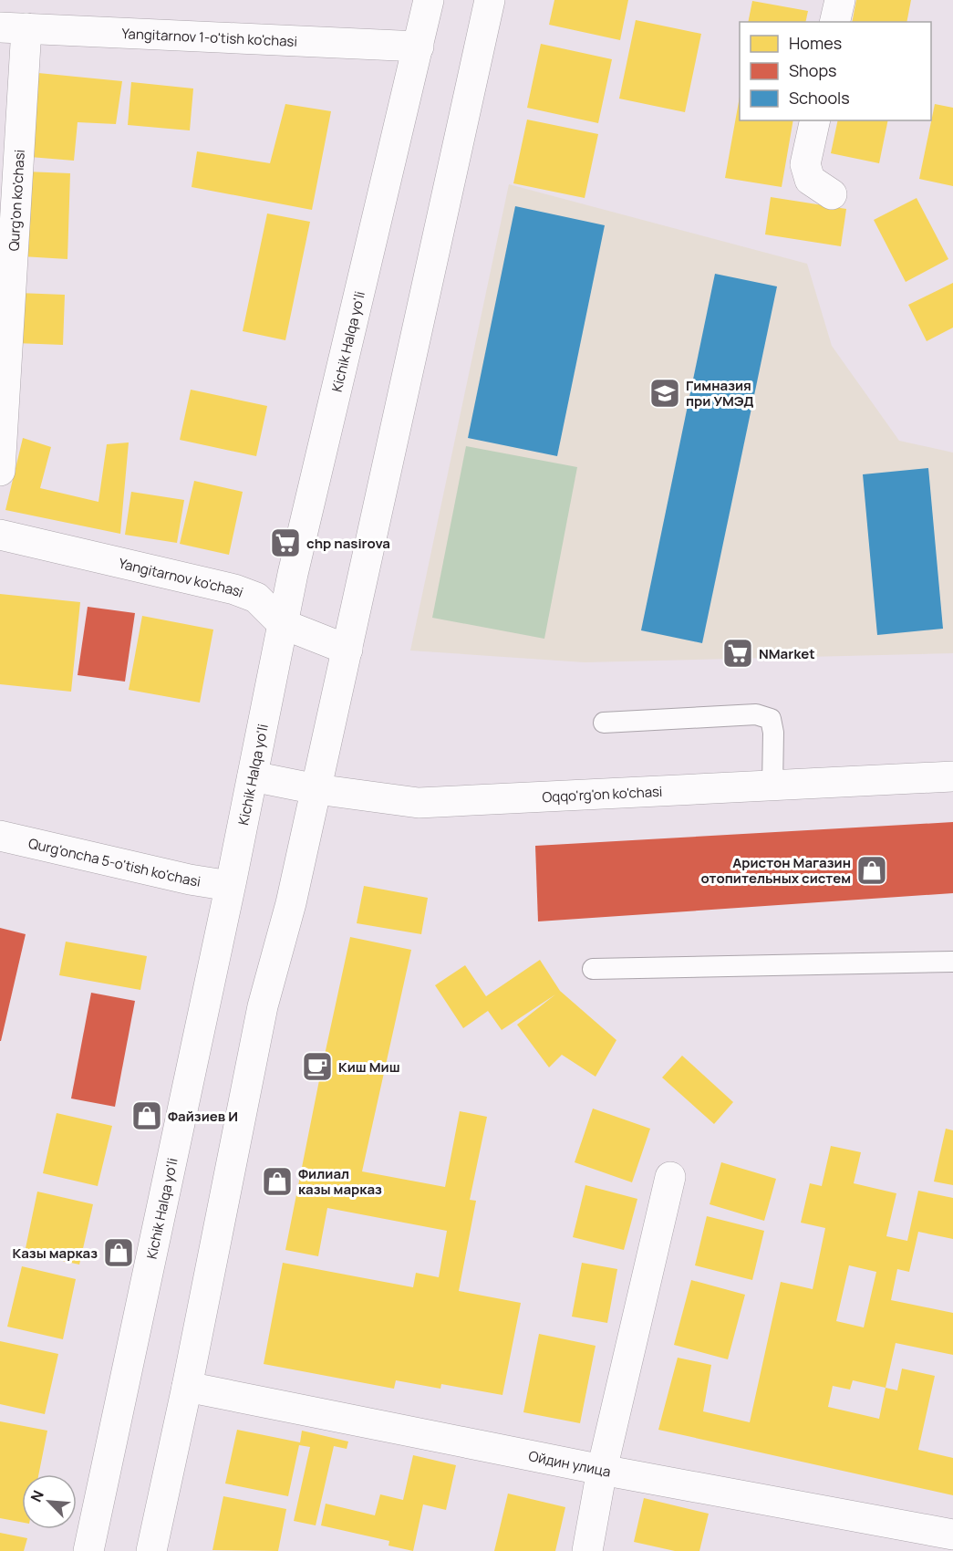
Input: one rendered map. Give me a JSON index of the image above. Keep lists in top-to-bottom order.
{
  "streets": {
    "main road": [
      "Yangitarnov 1-o'tish ko'chasi",
      "Qurg'on ko'chasi",
      "Kichik Halqa yo'li",
      "Yangitarnov ko'chasi",
      "Oqqo'rg'on ko'chasi",
      "Qurg'oncha 5-o'tish ko'chasi",
      "Ойдин улица"
    ]
  },
  "crossings": [
    ["Yangitarnov 1-o'tish ko'chasi", "Qurg'on ko'chasi"],
    ["Yangitarnov 1-o'tish ko'chasi", "Kichik Halqa yo'li"],
    ["Kichik Halqa yo'li", "Yangitarnov ko'chasi"],
    ["Kichik Halqa yo'li", "Oqqo'rg'on ko'chasi"],
    ["Kichik Halqa yo'li", "Qurg'oncha 5-o'tish ko'chasi"]
  ],
  "places": {
    "school or university": ["Гимназия при УМЭД"],
    "supermarket": ["chp nasirova", "NMarket"],
    "shop": [
      "Аристон Магазин отопительных систем",
      "Файзиев И",
      "Филиал казы марказ",
      "Казы марказ"
    ],
    "cafe": ["Киш Миш"]
  },
  "legend": ["Homes", "Shops", "Schools"],
  "north": "top left"
}
